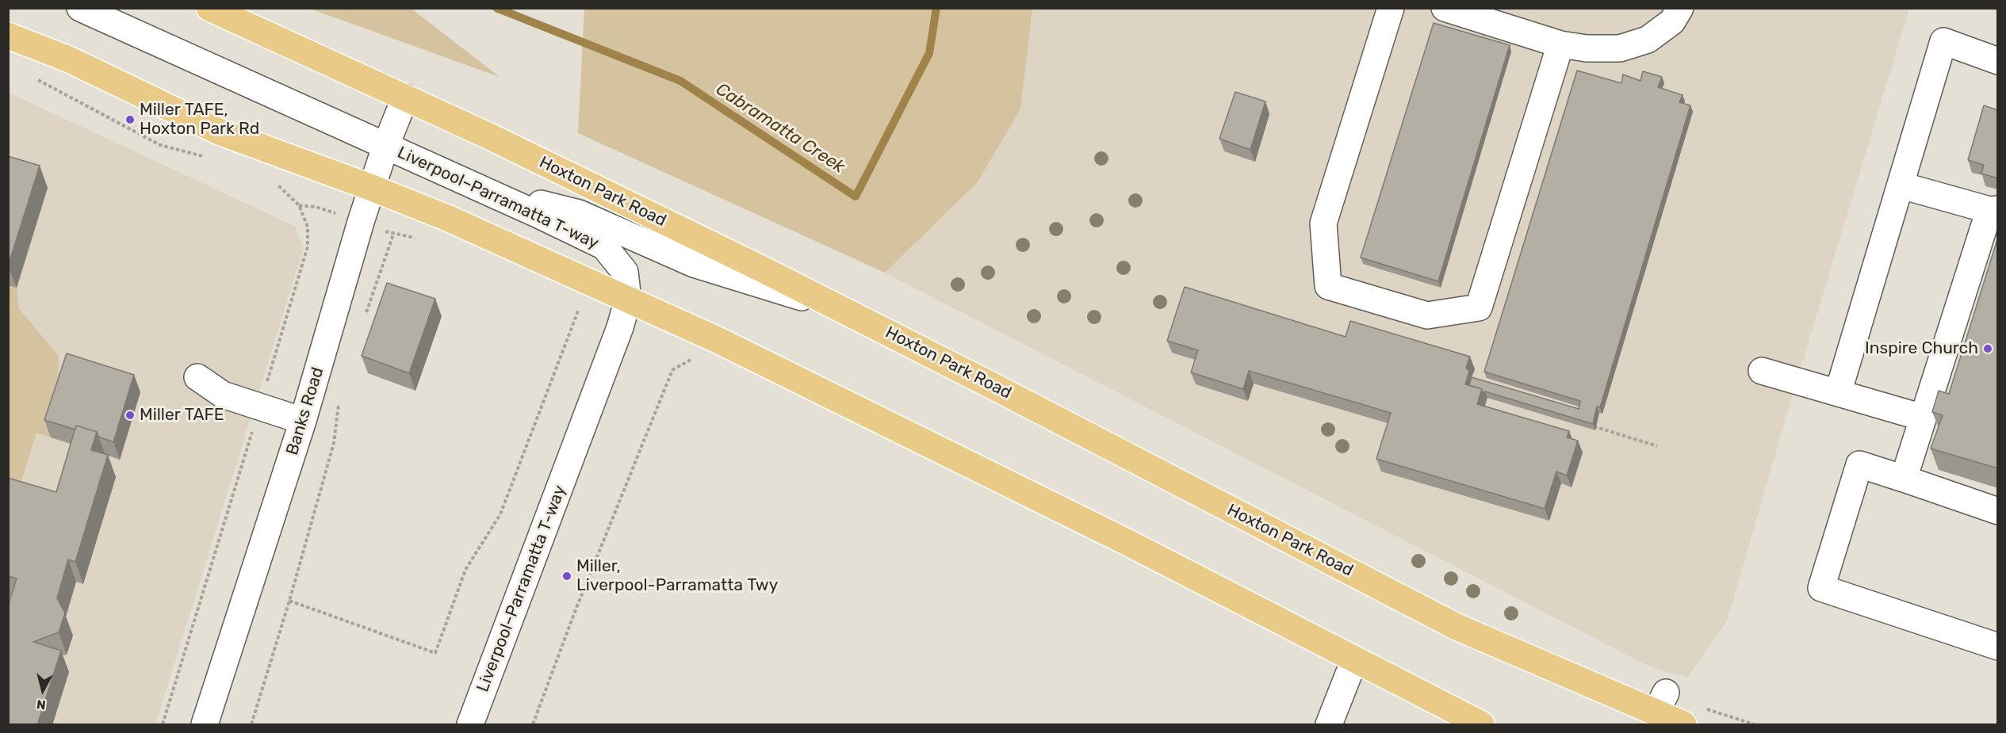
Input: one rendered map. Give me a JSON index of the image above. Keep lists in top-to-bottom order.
{
  "streets": {
    "main road": ["Hoxton Park Road"],
    "street": ["Liverpool–Parramatta T-way", "Banks Road"]
  },
  "crossings": [
    ["Hoxton Park Road", "Banks Road"],
    ["Liverpool–Parramatta T-way", "Banks Road"]
  ],
  "water": ["Cabramatta Creek"],
  "places": [
    "Miller TAFE, Hoxton Park Rd",
    "Inspire Church",
    "Miller TAFE",
    "Miller, Liverpool-Parramatta Twy"
  ],
  "north": "bottom"
}
